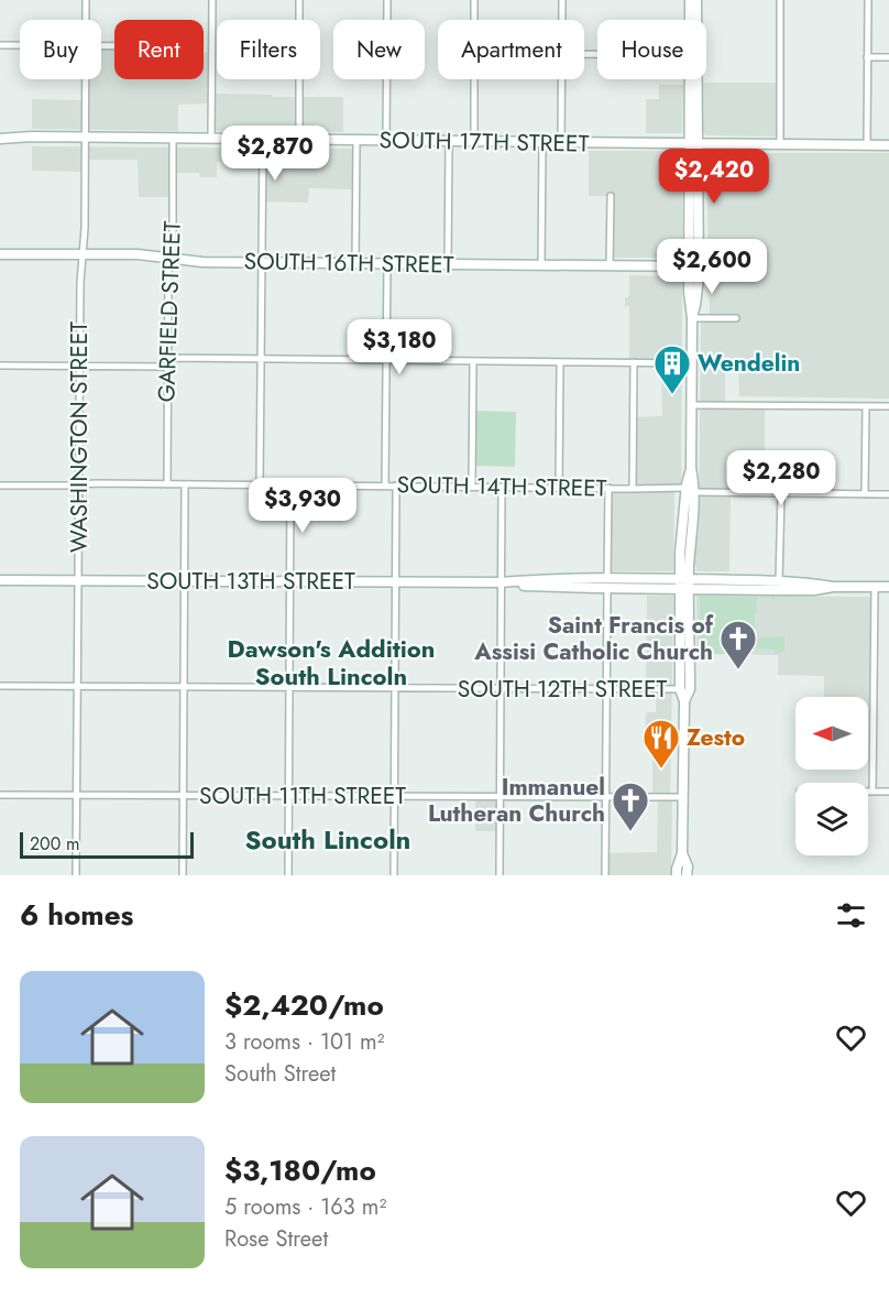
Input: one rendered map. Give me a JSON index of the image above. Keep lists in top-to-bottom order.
{
  "streets": {
    "main road": ["SOUTH 17TH STREET", "SOUTH 16TH STREET", "SOUTH 13TH STREET"],
    "street": [
      "GARFIELD STREET",
      "WASHINGTON STREET",
      "SOUTH 14TH STREET",
      "SOUTH 12TH STREET",
      "SOUTH 11TH STREET"
    ]
  },
  "crossings": [
    ["SOUTH 17TH STREET", "GARFIELD STREET"],
    ["SOUTH 17TH STREET", "WASHINGTON STREET"],
    ["SOUTH 16TH STREET", "GARFIELD STREET"],
    ["SOUTH 16TH STREET", "WASHINGTON STREET"],
    ["GARFIELD STREET", "SOUTH 14TH STREET"],
    ["WASHINGTON STREET", "SOUTH 14TH STREET"],
    ["WASHINGTON STREET", "SOUTH 13TH STREET"],
    ["WASHINGTON STREET", "SOUTH 12TH STREET"],
    ["WASHINGTON STREET", "SOUTH 11TH STREET"]
  ],
  "districts": ["Dawson's Addition South Lincoln", "South Lincoln"],
  "places": {
    "building": ["Wendelin"],
    "church": ["Saint Francis of Assisi Catholic Church", "Immanuel Lutheran Church"],
    "restaurant": ["Zesto"]
  },
  "scale_bar": "200 m",
  "north": "left",
  "page": {
    "chip": [
      "Buy",
      "Rent",
      "Filters",
      "New",
      "Apartment",
      "House"
    ],
    "price": [
      "$2,870",
      "$2,420",
      "$2,600",
      "$3,180",
      "$2,280",
      "$3,930"
    ],
    "scale": "200 m",
    "heading": "6 homes",
    "list": [
      {
        "name": "$2,420/mo",
        "note": "3 rooms · 101 m² · South Street"
      },
      {
        "name": "$3,180/mo",
        "note": "5 rooms · 163 m² · Rose Street"
      }
    ]
  }
}
